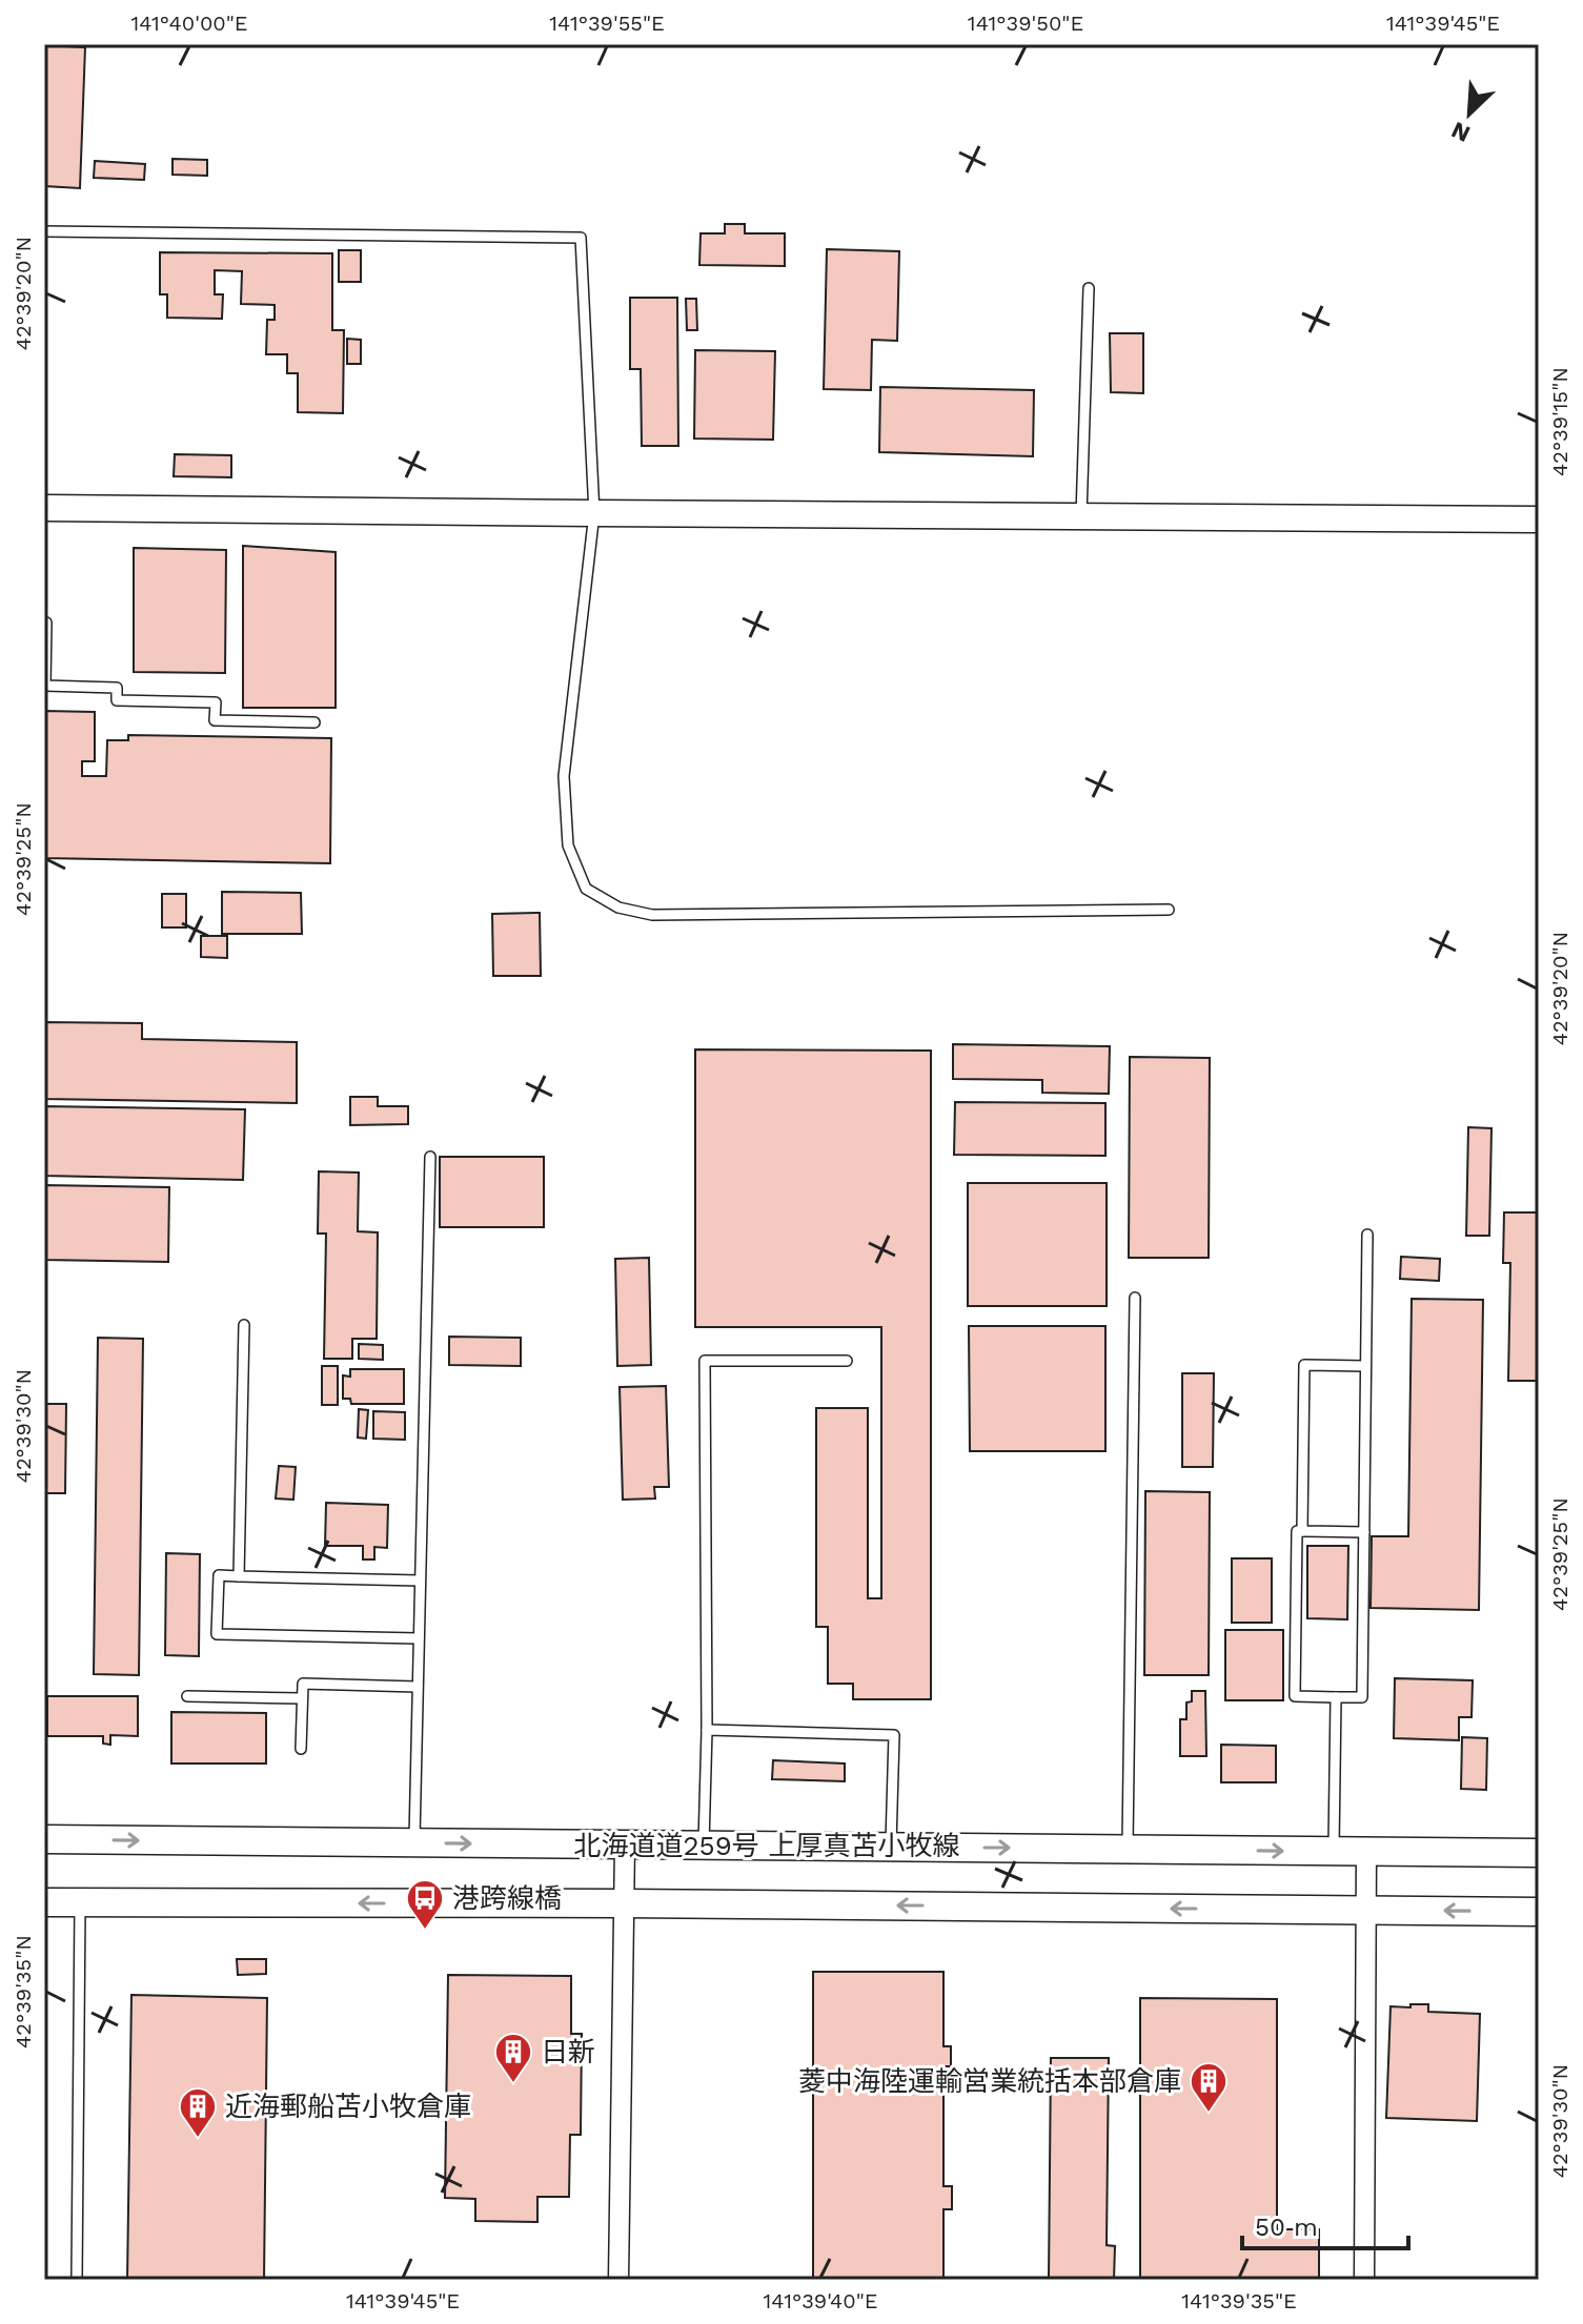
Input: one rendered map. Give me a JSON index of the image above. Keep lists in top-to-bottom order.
{
  "streets": {
    "main road": ["北海道道259号 上厚真苫小牧線"]
  },
  "places": {
    "bus stop": ["港跨線橋"],
    "building": ["日新", "菱中海陸運輸営業統括本部倉庫", "近海郵船苫小牧倉庫"]
  },
  "scale_bar": "50 m",
  "north": "bottom left",
  "coordinates": [
    "141°40'00\"E",
    "141°39'55\"E",
    "141°39'50\"E",
    "141°39'45\"E",
    "42°39'20\"N",
    "42°39'15\"N",
    "42°39'25\"N",
    "42°39'30\"N",
    "42°39'35\"N",
    "141°39'40\"E",
    "141°39'35\"E"
  ]
}
